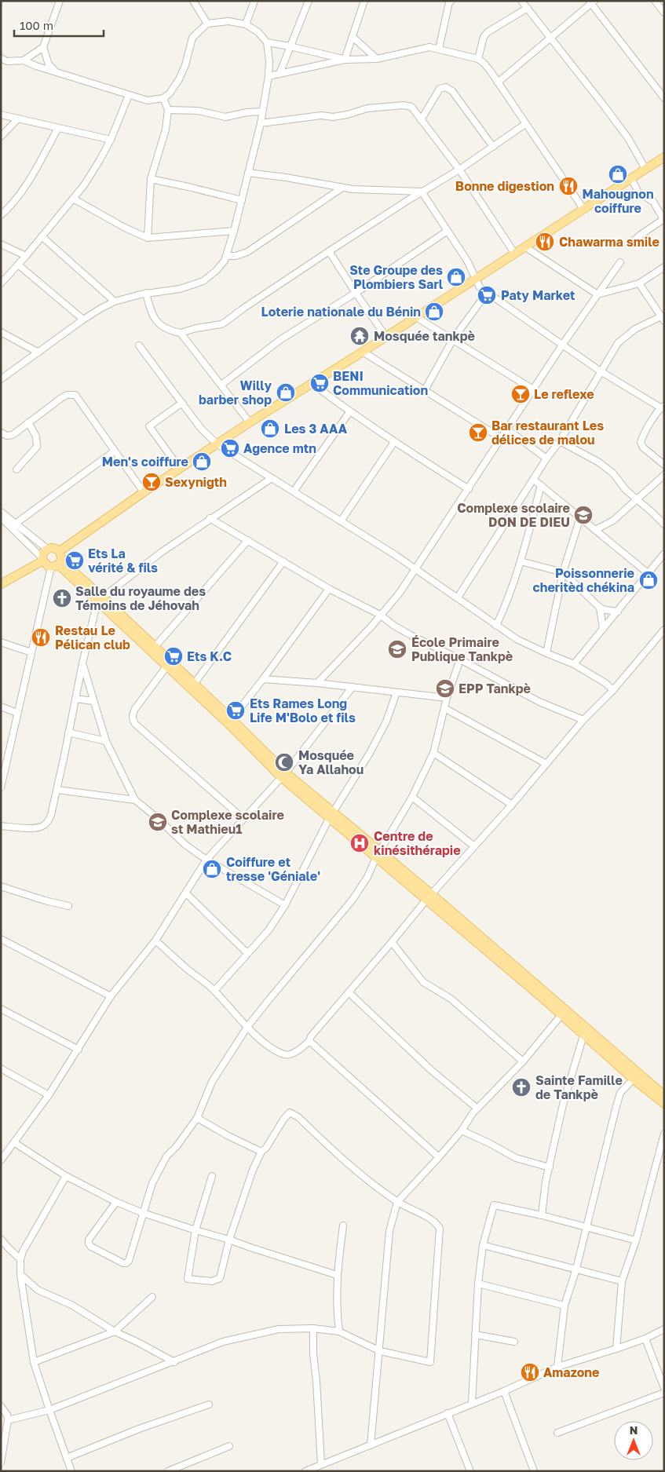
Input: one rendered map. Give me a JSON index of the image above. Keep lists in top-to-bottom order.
{
  "places": {
    "shop": [
      "Mahougnon coiffure",
      "Ste Groupe des Plombiers Sarl",
      "Loterie nationale du Bénin",
      "Willy barber shop",
      "Les 3 AAA",
      "Men's coiffure",
      "Poissonnerie cheritèd chékina",
      "Coiffure et tresse 'Géniale'"
    ],
    "restaurant": [
      "Bonne digestion",
      "Chawarma smile",
      "Restau Le Pélican club",
      "Amazone"
    ],
    "supermarket": [
      "Paty Market",
      "BENI Communication",
      "Agence mtn",
      "Ets La vérité & fils",
      "Ets K.C",
      "Ets Rames Long Life M'Bolo et fils"
    ],
    "temple": ["Mosquée tankpè"],
    "bar": ["Le reflexe", "Bar restaurant Les délices de malou", "Sexynigth"],
    "school or university": [
      "Complexe scolaire DON DE DIEU",
      "École Primaire Publique Tankpè",
      "EPP Tankpè",
      "Complexe scolaire st Mathieu1"
    ],
    "church": ["Salle du royaume des Témoins de Jéhovah", "Sainte Famille de Tankpè"],
    "mosque": ["Mosquée Ya Allahou"],
    "hospital": ["Centre de kinésithérapie"]
  },
  "scale_bar": "100 m",
  "north": "top"
}
